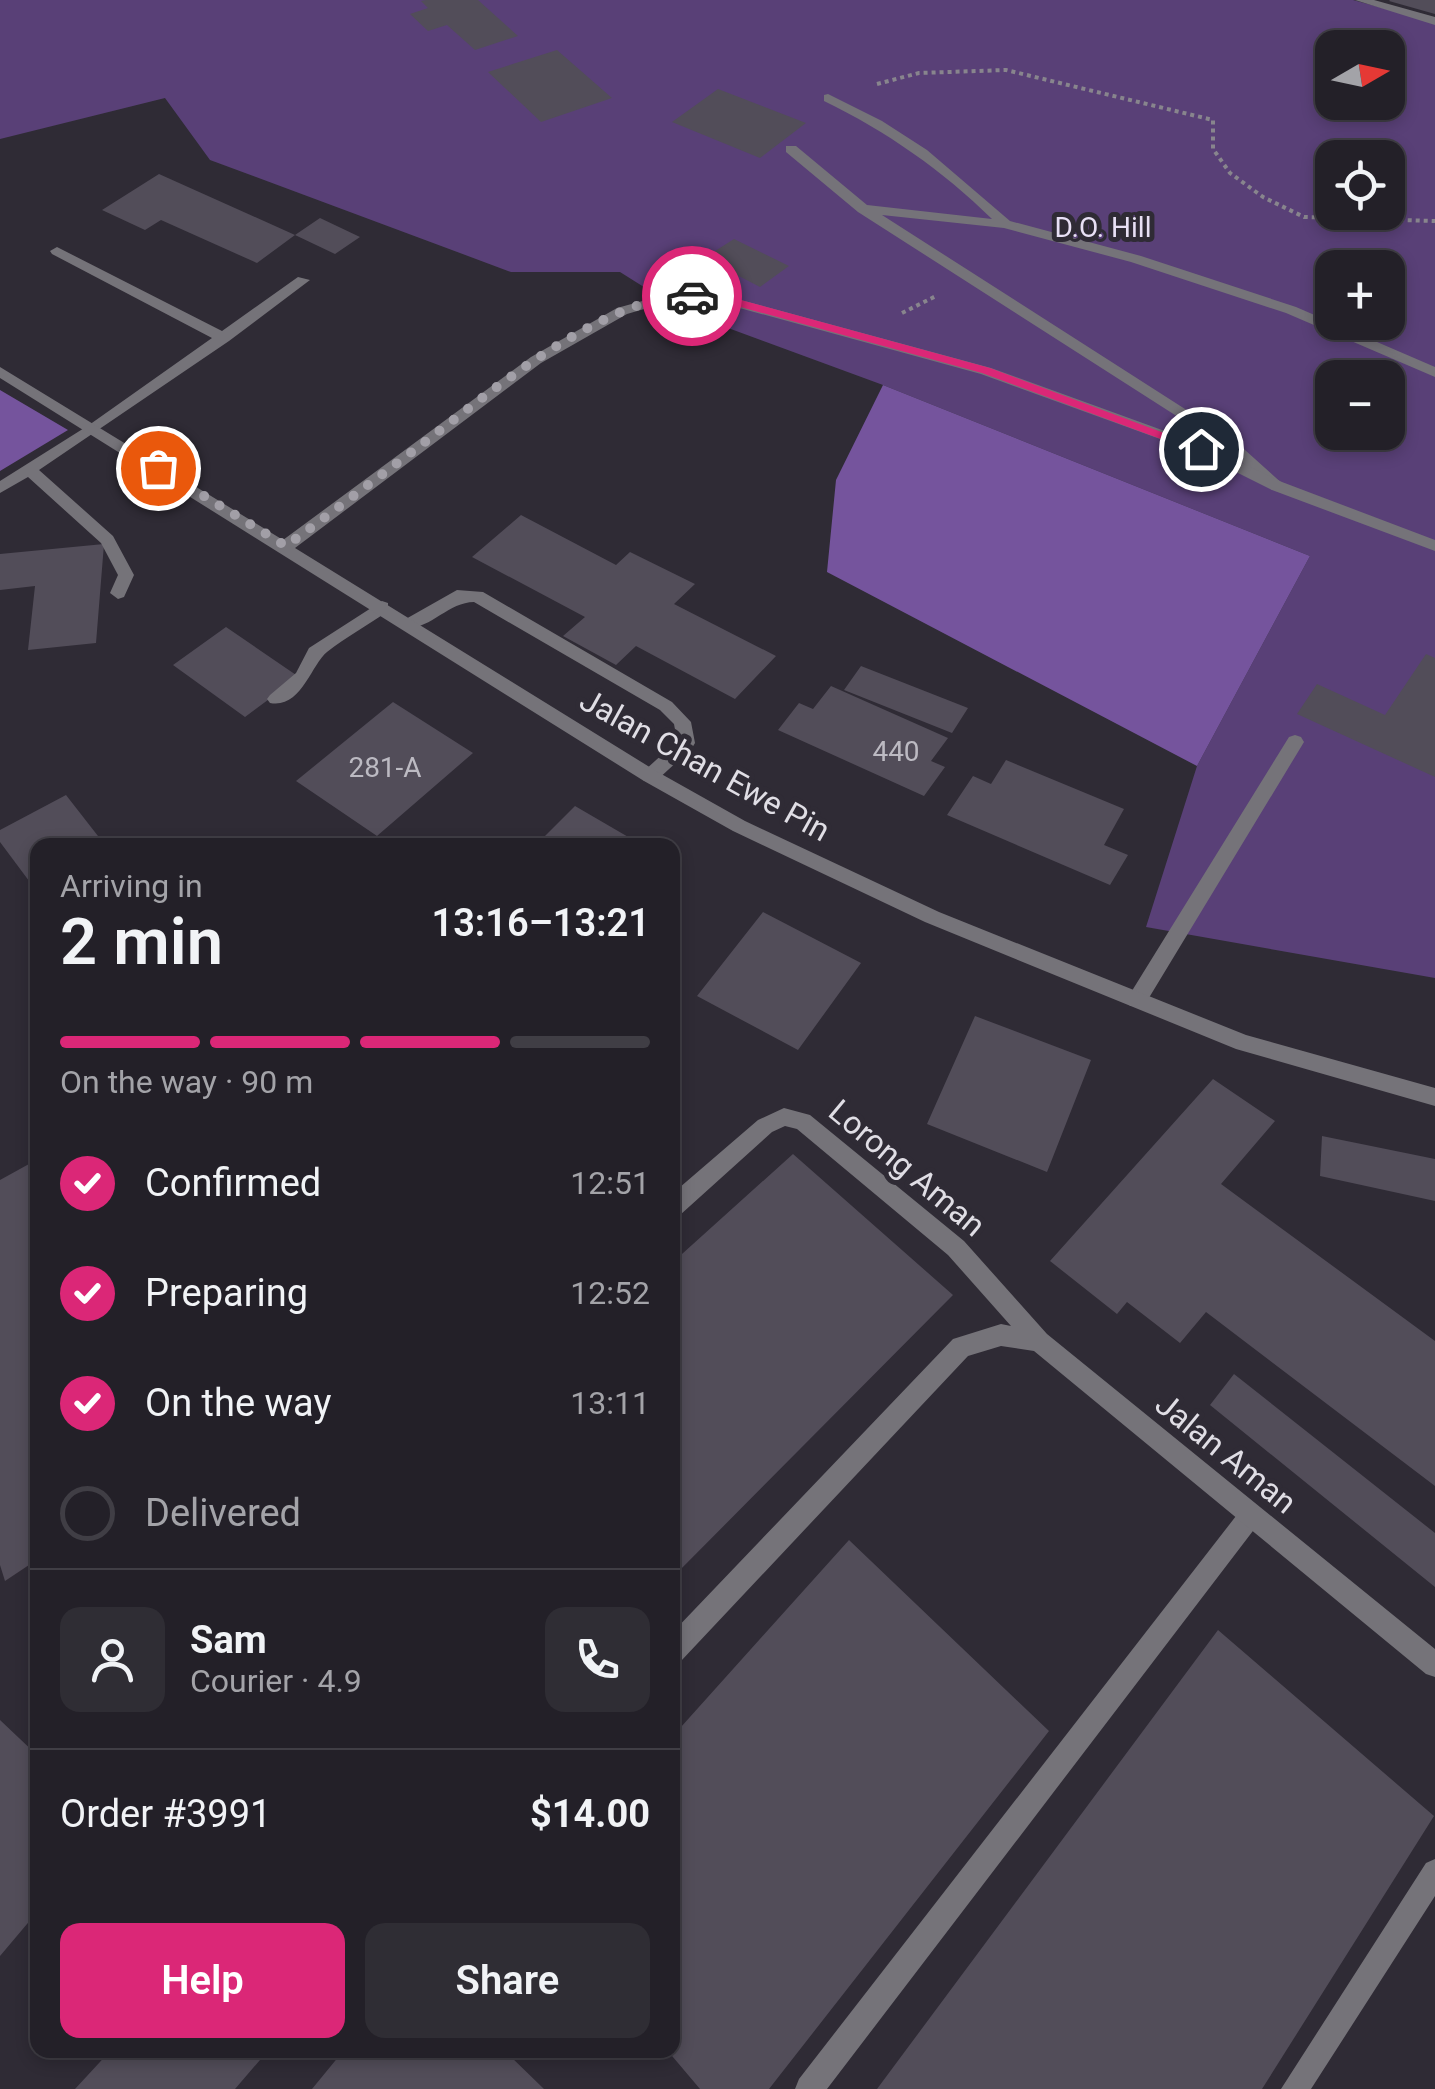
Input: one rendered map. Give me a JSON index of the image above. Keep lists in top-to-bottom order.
{
  "streets": {
    "street": ["Jalan Chan Ewe Pin", "Lorong Aman", "Jalan Aman"]
  },
  "crossings": [
    ["Lorong Aman", "Jalan Aman"]
  ],
  "parks": ["D.O. Hill"],
  "house_numbers": ["440", "281-A"],
  "north": "right",
  "page": {
    "map_buttons": ["+", "−"],
    "heading": ["2 min", "Arriving in", "13:16–13:21"],
    "panel": [
      "Sam",
      "Courier · 4.9",
      "Order #3991",
      "$14.00"
    ],
    "bar": "On the way · 90 m",
    "list": [
      ["Confirmed", "12:51"],
      ["Preparing", "12:52"],
      ["On the way", "13:11"],
      "Delivered"
    ],
    "buttons": ["Help", "Share"]
  }
}
